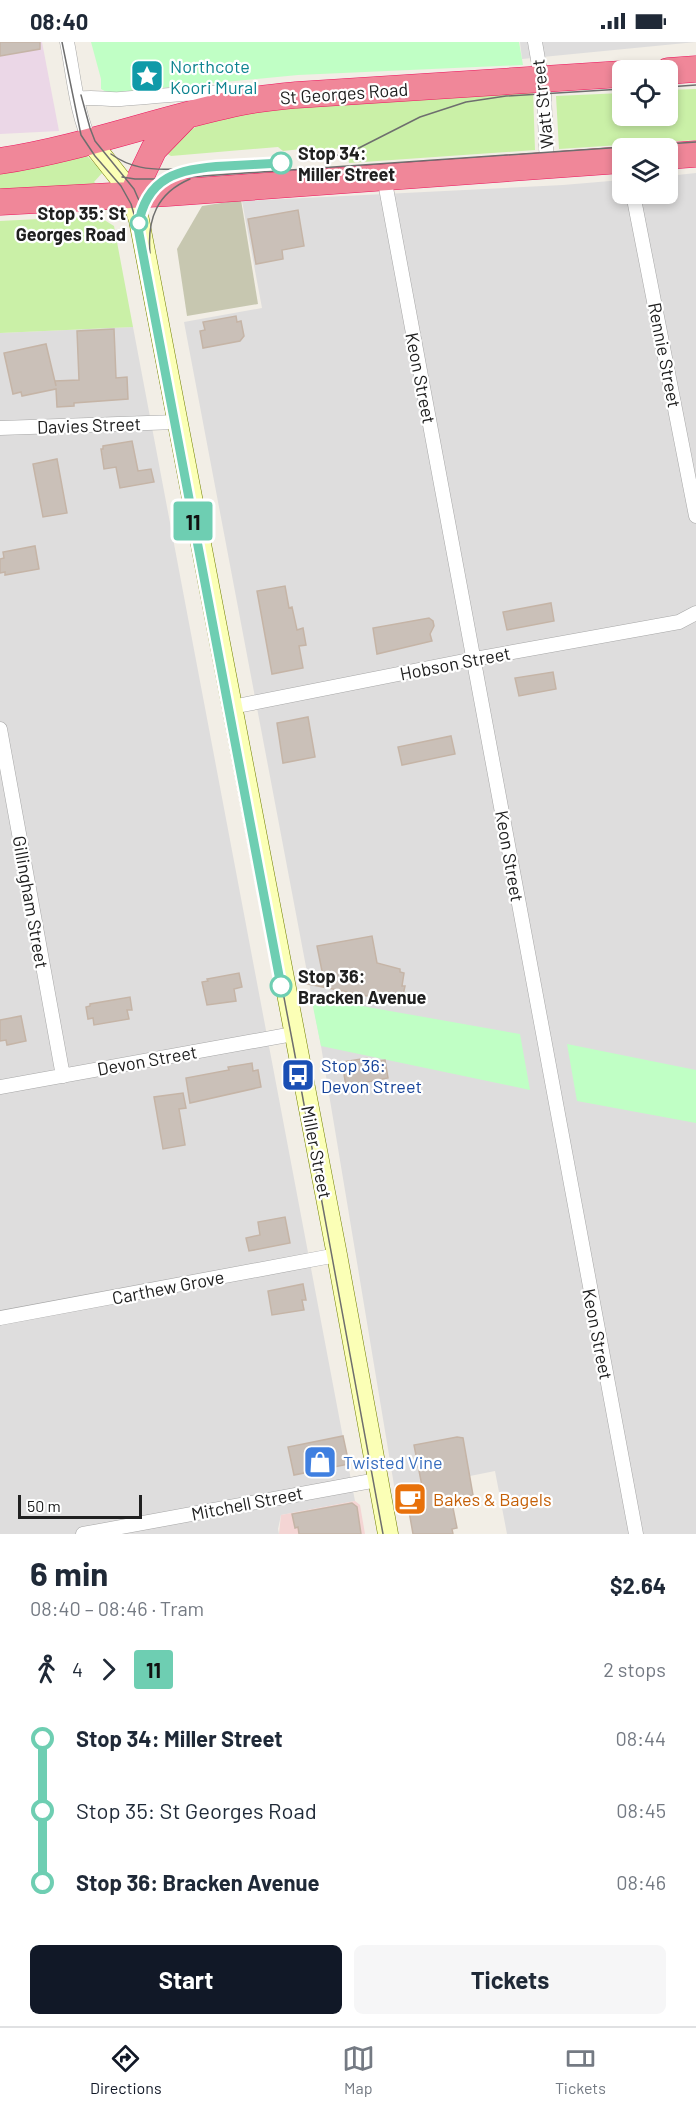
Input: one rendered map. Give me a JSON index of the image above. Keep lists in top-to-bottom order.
{
  "streets": {
    "highway": ["St Georges Road"],
    "street": [
      "Watt Street",
      "Rennie Street",
      "Keon Street",
      "Davies Street",
      "Hobson Street",
      "Gillingham Street",
      "Devon Street",
      "Miller Street",
      "Carthew Grove",
      "Mitchell Street"
    ]
  },
  "crossings": [
    ["St Georges Road", "Watt Street"],
    ["St Georges Road", "Miller Street"],
    ["Keon Street", "Hobson Street"],
    ["Davies Street", "Miller Street"],
    ["Hobson Street", "Miller Street"],
    ["Gillingham Street", "Devon Street"],
    ["Devon Street", "Miller Street"],
    ["Miller Street", "Carthew Grove"],
    ["Miller Street", "Mitchell Street"]
  ],
  "places": {
    "place": ["Northcote Koori Mural"],
    "other": ["Stop 34: Miller Street", "Stop 35: St Georges Road", "Stop 36: Bracken Avenue"],
    "bus stop": ["Stop 36: Devon Street"],
    "shop": ["Twisted Vine"],
    "cafe": ["Bakes & Bagels"]
  },
  "lines": ["tram line 11"],
  "scale_bar": "50 m",
  "page": {
    "status": "08:40",
    "on_map": "11",
    "scale": "50 m",
    "heading": ["6 min", "08:40 – 08:46 · Tram", "$2.64"],
    "legs": ["4", "11", "2 stops"],
    "list": [
      {
        "name": "Stop 34: Miller Street",
        "value": "08:44"
      },
      {
        "name": "Stop 35: St Georges Road",
        "value": "08:45"
      },
      {
        "name": "Stop 36: Bracken Avenue",
        "value": "08:46"
      }
    ],
    "buttons": ["Start", "Tickets"],
    "tabs": ["Directions", "Map", "Tickets"]
  }
}
